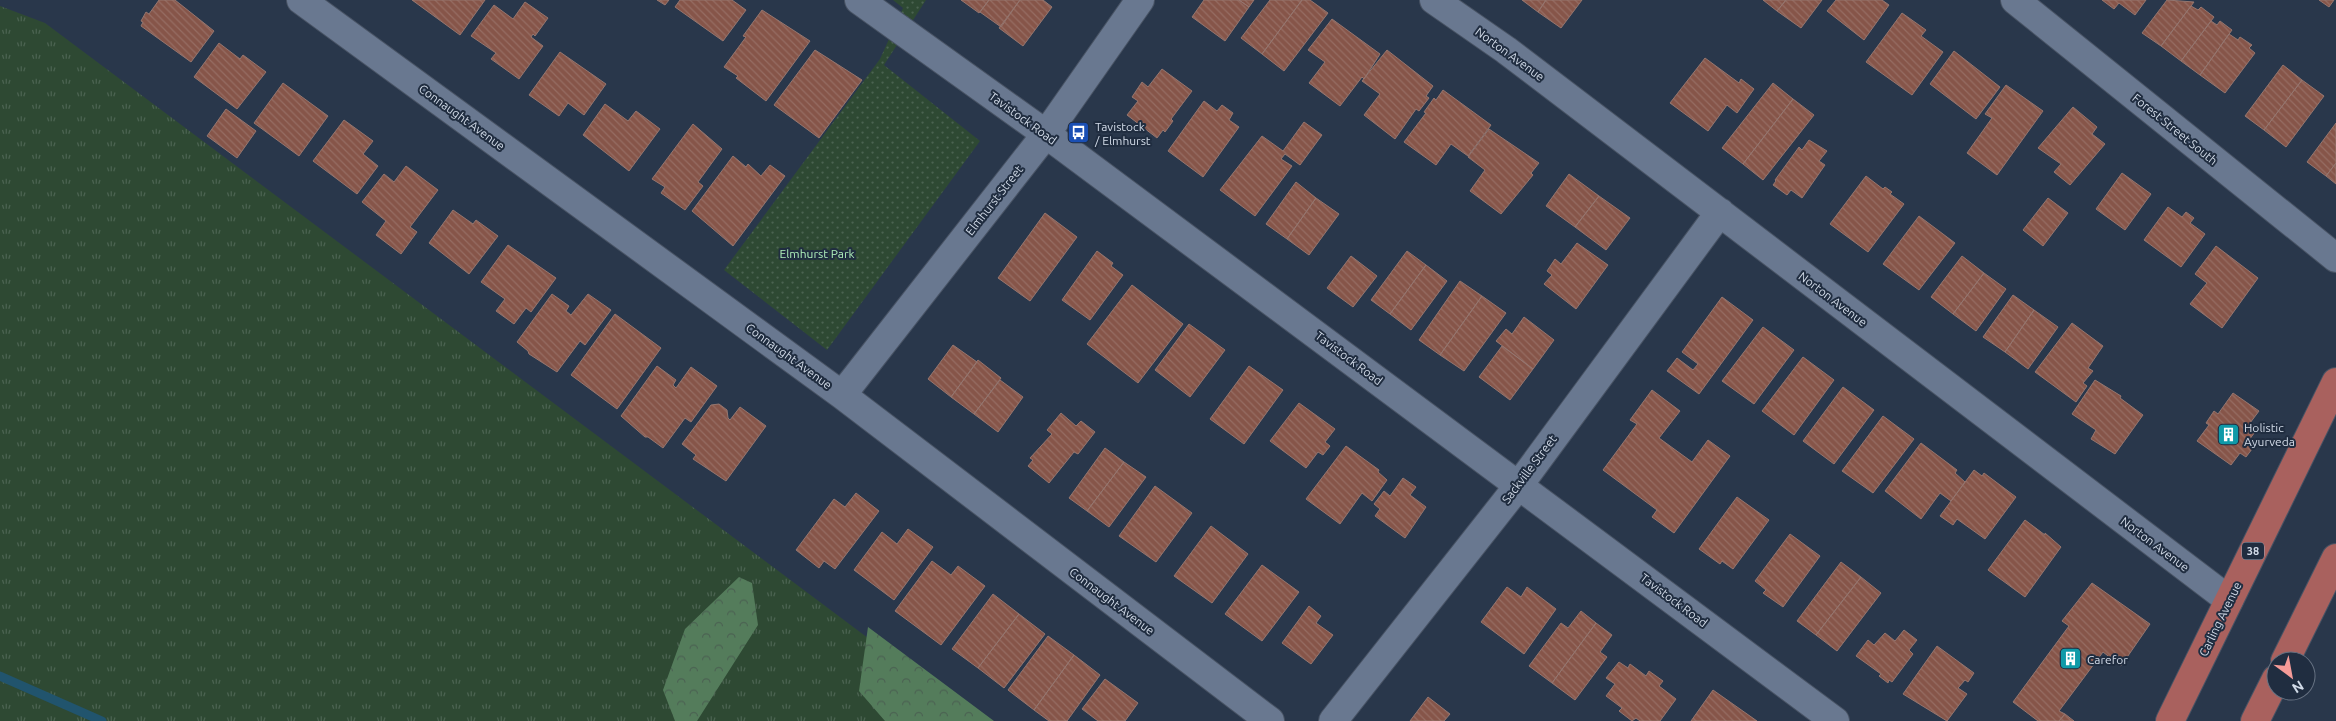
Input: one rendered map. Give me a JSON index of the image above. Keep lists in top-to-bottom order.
{
  "streets": {
    "main road": ["38", "Carling Avenue"],
    "street": [
      "Norton Avenue",
      "Connaught Avenue",
      "Tavistock Road",
      "Forest Street South",
      "Elmhurst Street",
      "Sackville Street"
    ]
  },
  "crossings": [
    ["Norton Avenue", "Sackville Street"],
    ["Norton Avenue", "Carling Avenue"],
    ["Connaught Avenue", "Elmhurst Street"],
    ["Tavistock Road", "Elmhurst Street"],
    ["Tavistock Road", "Sackville Street"]
  ],
  "parks": ["Elmhurst Park"],
  "places": {
    "bus stop": ["Tavistock / Elmhurst"],
    "building": ["Holistic Ayurveda", "Carefor"]
  },
  "north": "bottom right"
}
